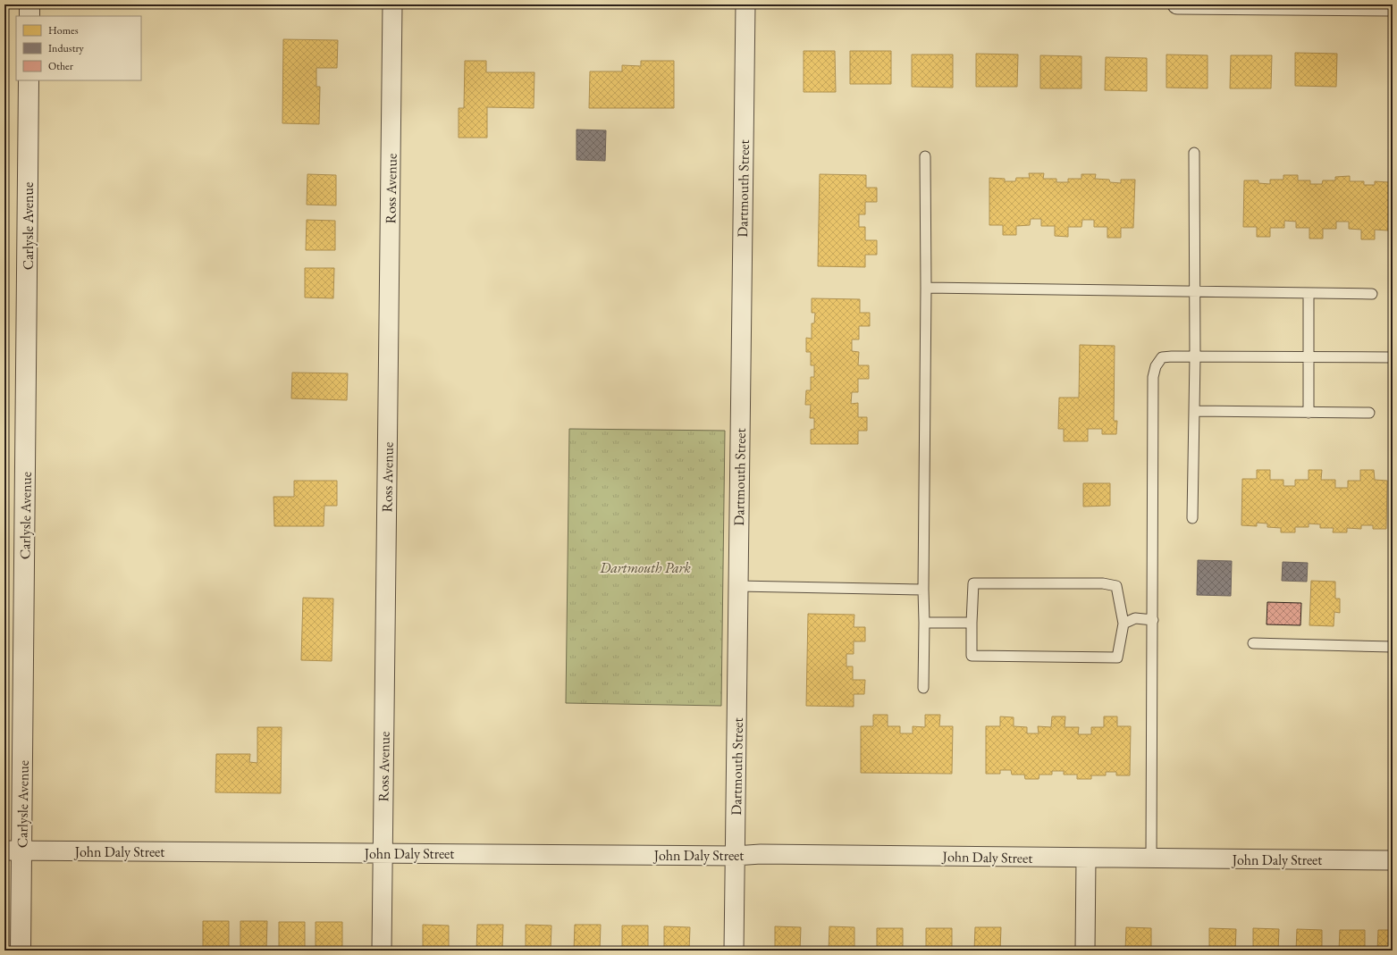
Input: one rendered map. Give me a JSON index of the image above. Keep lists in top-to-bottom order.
{
  "streets": {
    "street": [
      "Ross Avenue",
      "Dartmouth Street",
      "Carlysle Avenue",
      "John Daly Street"
    ]
  },
  "crossings": [
    ["Ross Avenue", "John Daly Street"],
    ["Dartmouth Street", "John Daly Street"],
    ["Carlysle Avenue", "John Daly Street"]
  ],
  "parks": ["Dartmouth Park"],
  "legend": ["Homes", "Industry", "Other"]
}
